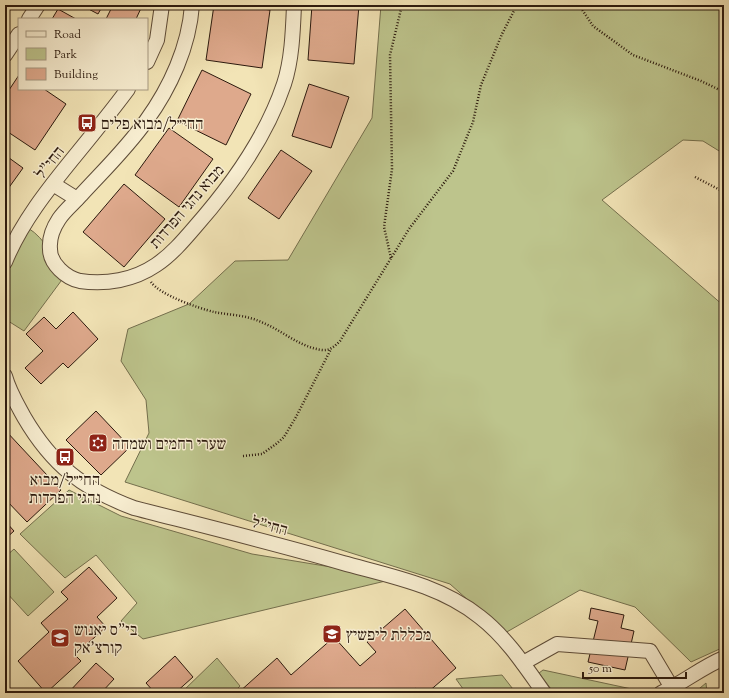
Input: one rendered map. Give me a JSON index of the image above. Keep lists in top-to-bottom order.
{
  "streets": {
    "street": ["החי\"ל", "מבוא נהגי הפרדות"]
  },
  "places": {
    "bus stop": ["החי״ל/מבוא פלים", "החי״ל/מבוא נהגי הפרדות"],
    "synagogue": ["שערי רחמים ושמחה"],
    "school or university": ["מכללת ליפשיץ", "בי\"ס יאנוש קורצ'אק"]
  },
  "legend": ["Road", "Park", "Building"],
  "scale_bar": "50 m"
}
